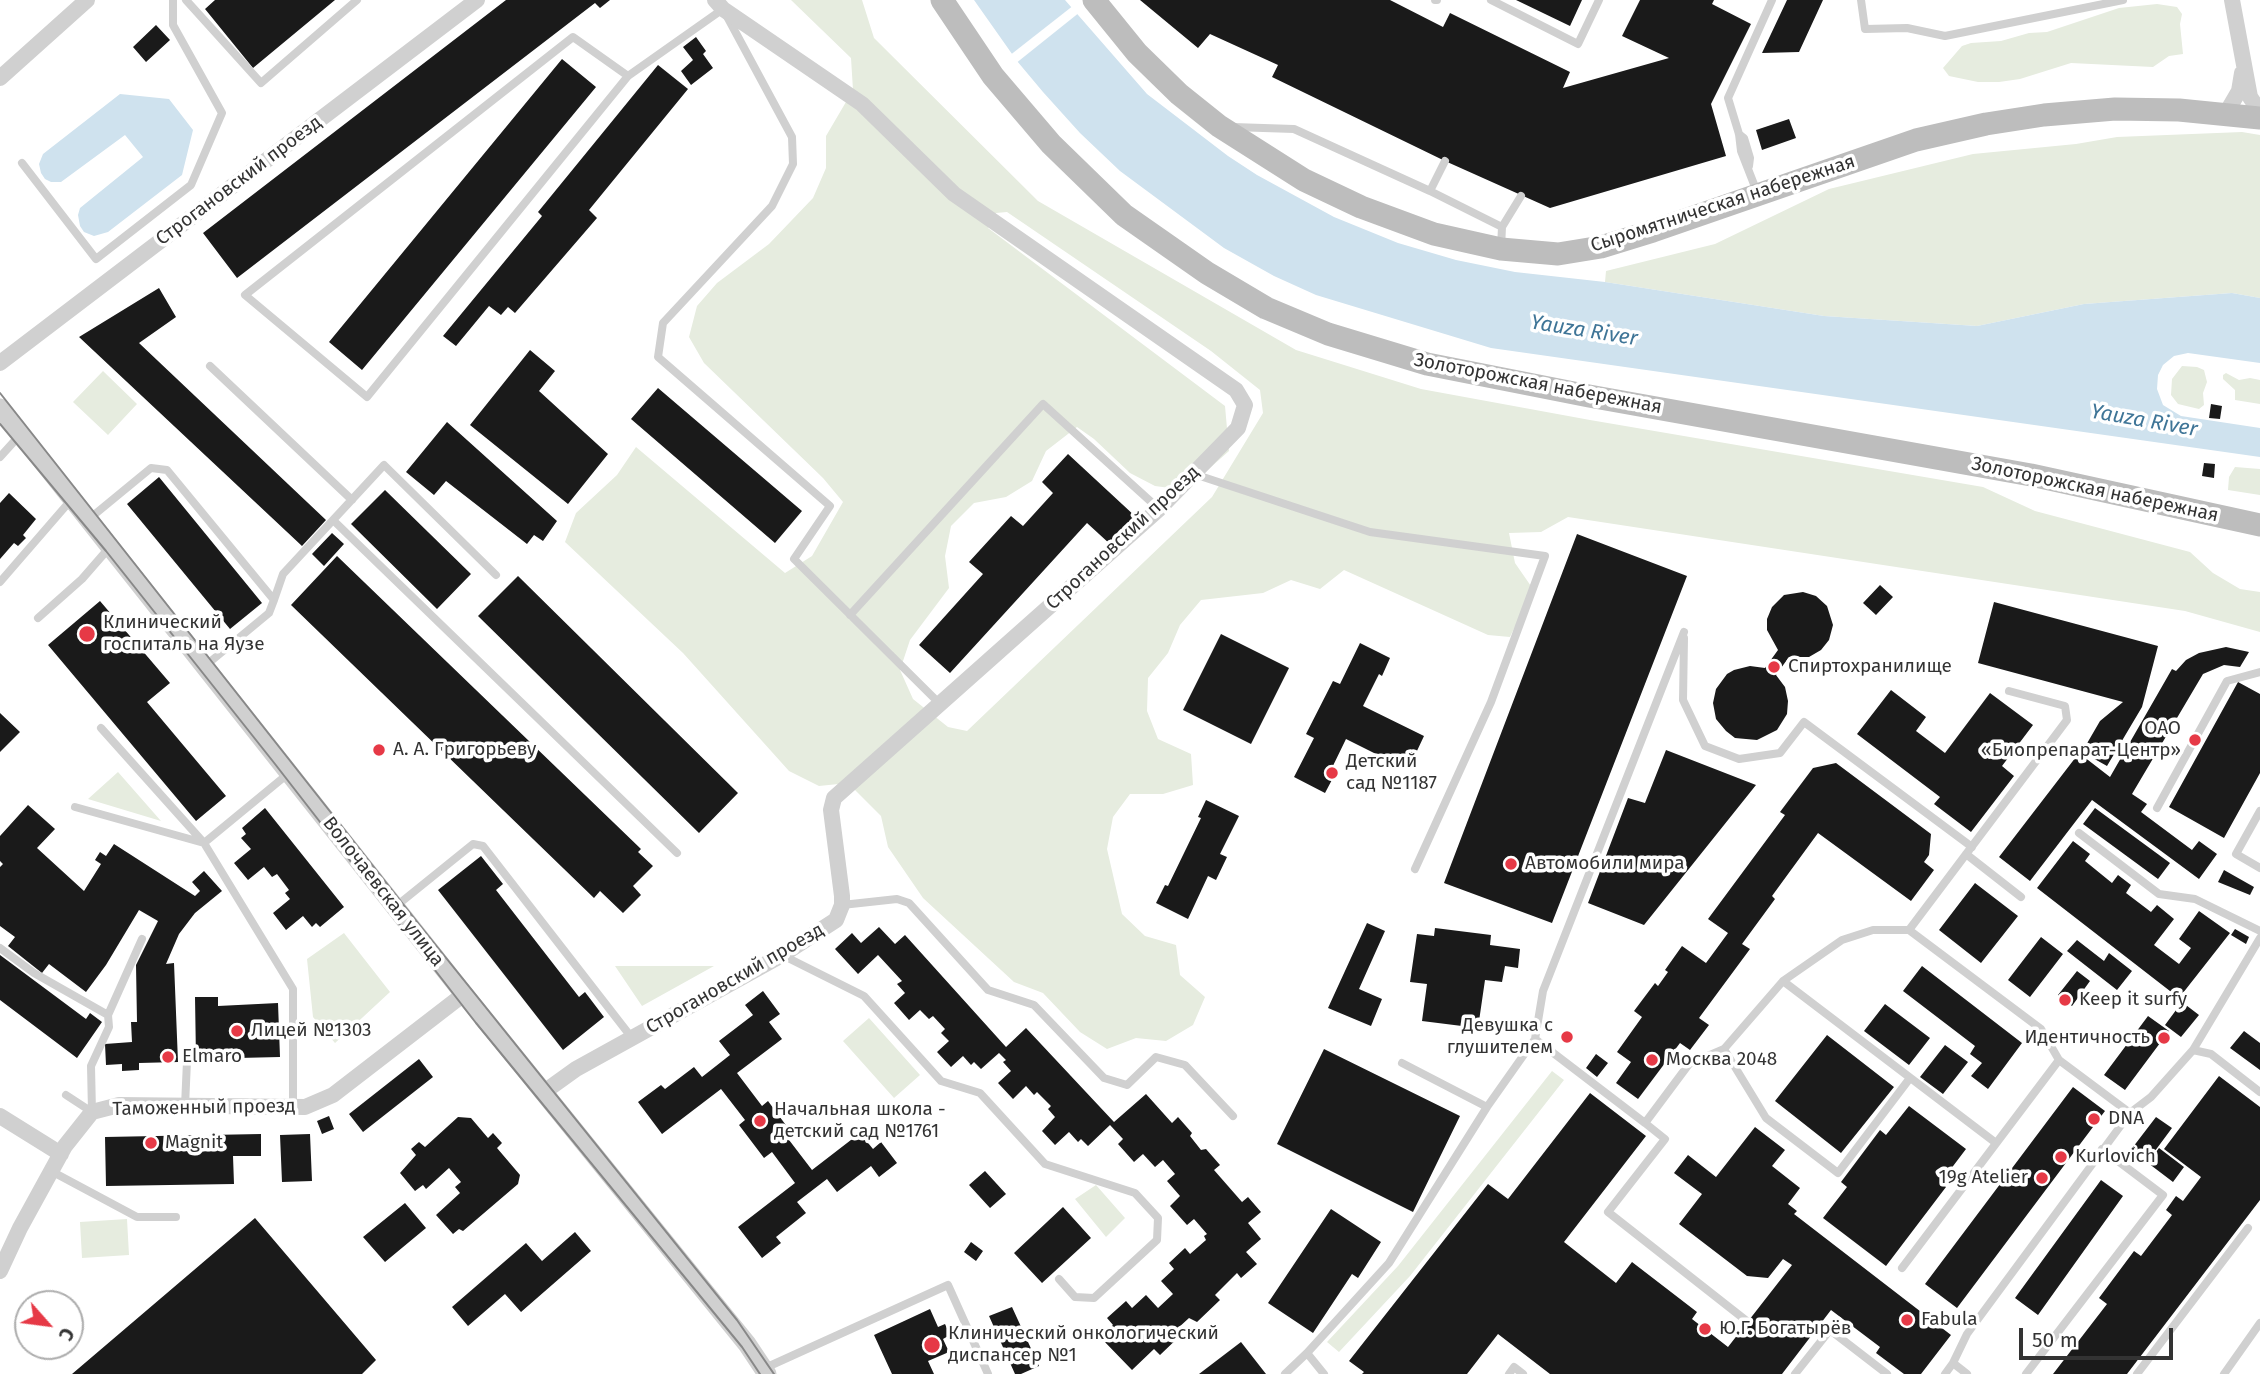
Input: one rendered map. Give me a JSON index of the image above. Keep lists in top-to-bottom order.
{
  "streets": {
    "main road": ["Сыромятническая набережная", "Золоторожская набережная"],
    "street": ["Строгановский проезд", "Волочаевская улица", "Таможенный проезд"]
  },
  "crossings": [
    ["Строгановский проезд", "Волочаевская улица"],
    ["Волочаевская улица", "Таможенный проезд"]
  ],
  "water": ["Yauza River"],
  "places": [
    "Клинический госпиталь на Яузе",
    "Спиртохранилище",
    "ОАО «Биопрепарат-Центр»",
    "А. А. Григорьеву",
    "Детский сад №1187",
    "Автомобили мира",
    "Keep it surfy",
    "Лицей №1303",
    "Девушка с глушителем",
    "Идентичность",
    "Elmaro",
    "Москва 2048",
    "DNA",
    "Начальная школа - детский сад №1761",
    "Magnit",
    "Kurlovich",
    "19g Atelier",
    "Fabula",
    "Ю.Г. Богатырёв",
    "Клинический онкологический диспансер №1"
  ],
  "scale_bar": "50 m",
  "north": "bottom right"
}
